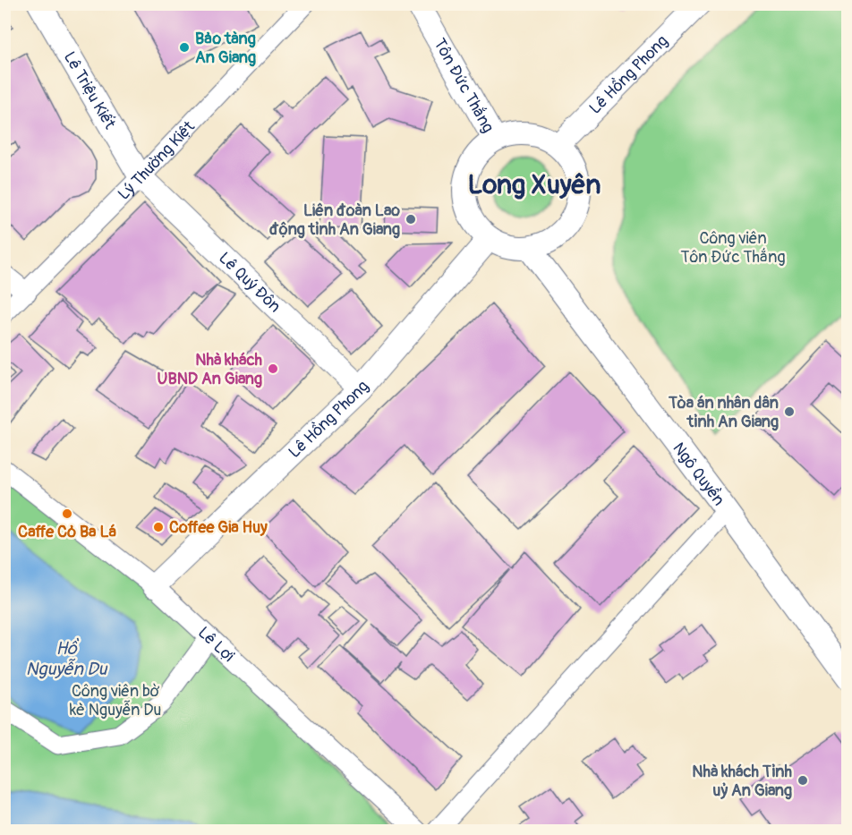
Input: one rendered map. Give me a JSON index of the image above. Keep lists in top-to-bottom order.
{
  "streets": {
    "street": [
      "Lê Hồng Phong",
      "Tôn Đức Thắng",
      "Lê Triệu Kiết",
      "Lý Thường Kiệt",
      "Lê Quý Đôn",
      "Ngô Quyền",
      "Lê Lợi"
    ]
  },
  "crossings": [
    ["Lê Hồng Phong", "Tôn Đức Thắng"],
    ["Lê Hồng Phong", "Lê Quý Đôn"],
    ["Lê Hồng Phong", "Ngô Quyền"],
    ["Lê Hồng Phong", "Lê Lợi"],
    ["Tôn Đức Thắng", "Ngô Quyền"],
    ["Lê Triệu Kiết", "Lý Thường Kiệt"],
    ["Lê Triệu Kiết", "Lê Quý Đôn"],
    ["Lý Thường Kiệt", "Lê Quý Đôn"]
  ],
  "districts": ["Long Xuyên"],
  "water": ["Hồ Nguyễn Du"],
  "parks": ["Công viên Tôn Đức Thắng", "Công viên bờ kè Nguyễn Du"],
  "places": [
    "Bảo tàng An Giang",
    "Liên đoàn Lao động tỉnh An Giang",
    "Nhà khách UBND An Giang",
    "Tòa án nhân dân tỉnh An Giang",
    "Caffe Cỏ Ba Lá",
    "Coffee Gia Huy",
    "Nhà khách Tỉnh uỷ An Giang"
  ]
}
